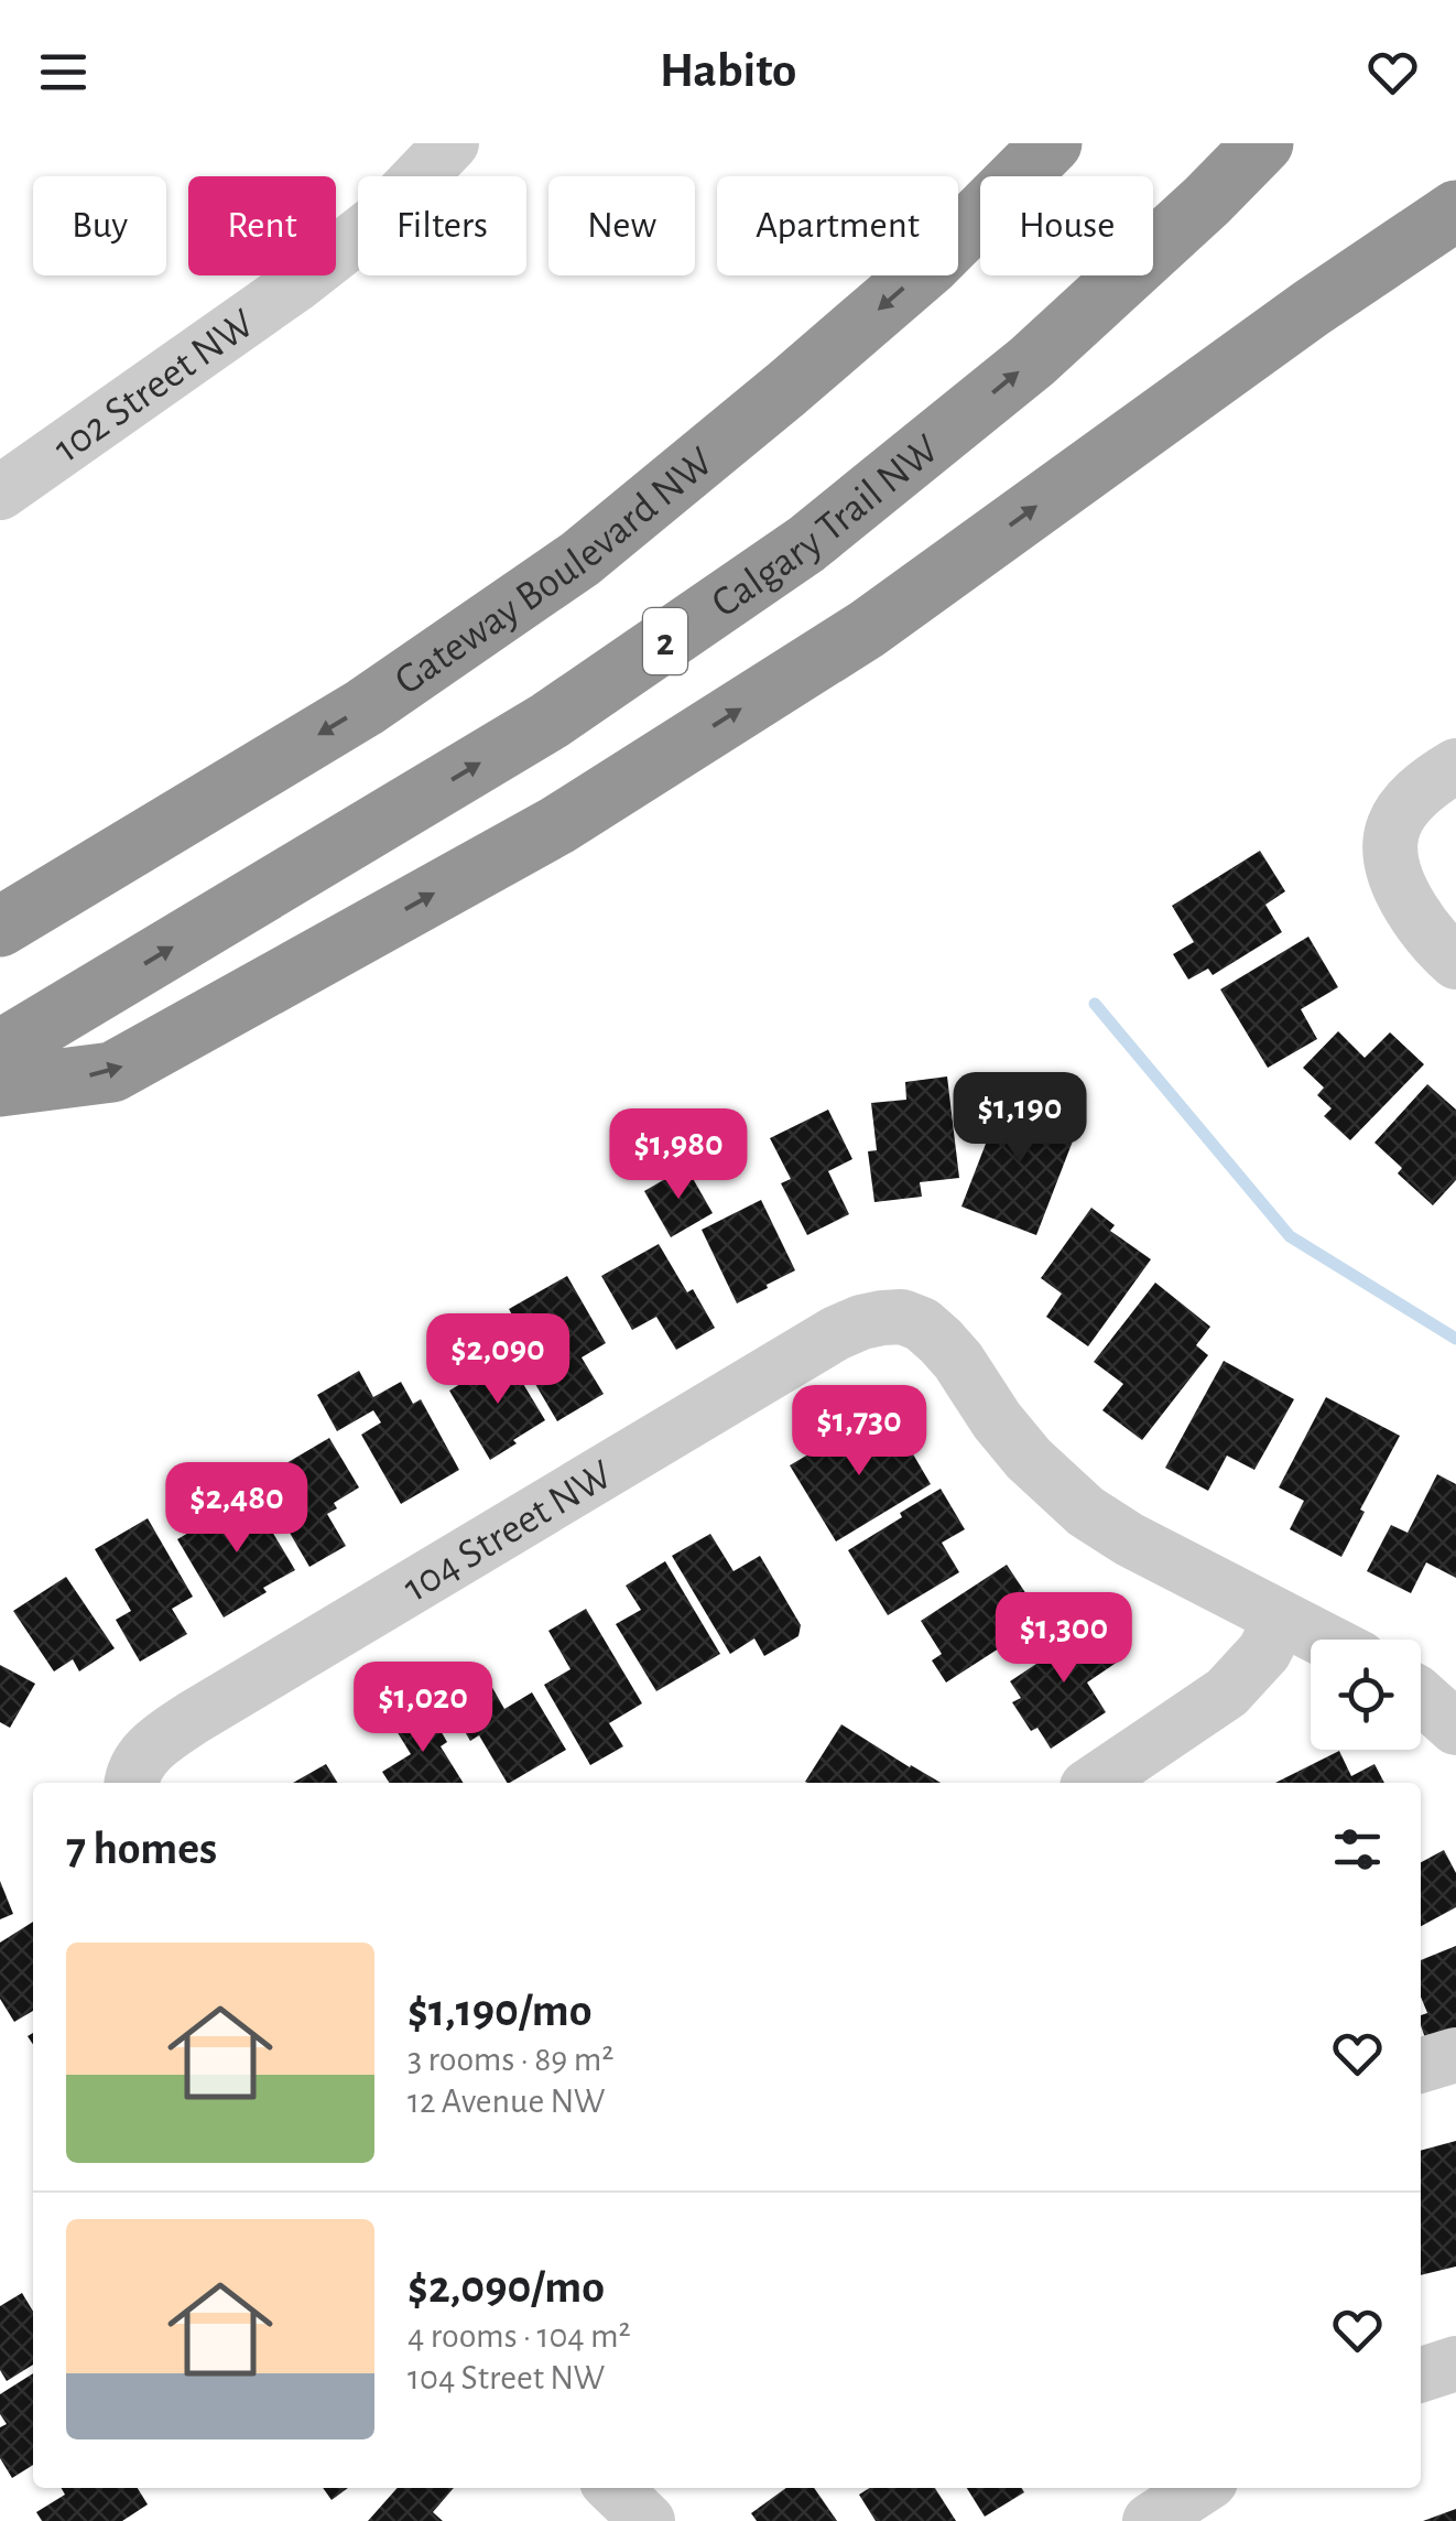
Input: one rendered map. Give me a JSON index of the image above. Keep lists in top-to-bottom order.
{
  "streets": {
    "highway": ["Calgary Trail NW", "Gateway Boulevard NW", "2"],
    "street": ["102 Street NW", "104 Street NW"]
  },
  "page": {
    "header": "Habito",
    "chip": [
      "Buy",
      "Rent",
      "Filters",
      "New",
      "Apartment",
      "House"
    ],
    "price": [
      "$1,190",
      "$1,980",
      "$2,090",
      "$1,730",
      "$2,480",
      "$1,300",
      "$1,020"
    ],
    "heading": "7 homes",
    "list": [
      {
        "name": "$1,190/mo",
        "note": "3 rooms · 89 m² · 12 Avenue NW"
      },
      {
        "name": "$2,090/mo",
        "note": "4 rooms · 104 m² · 104 Street NW"
      }
    ]
  }
}
